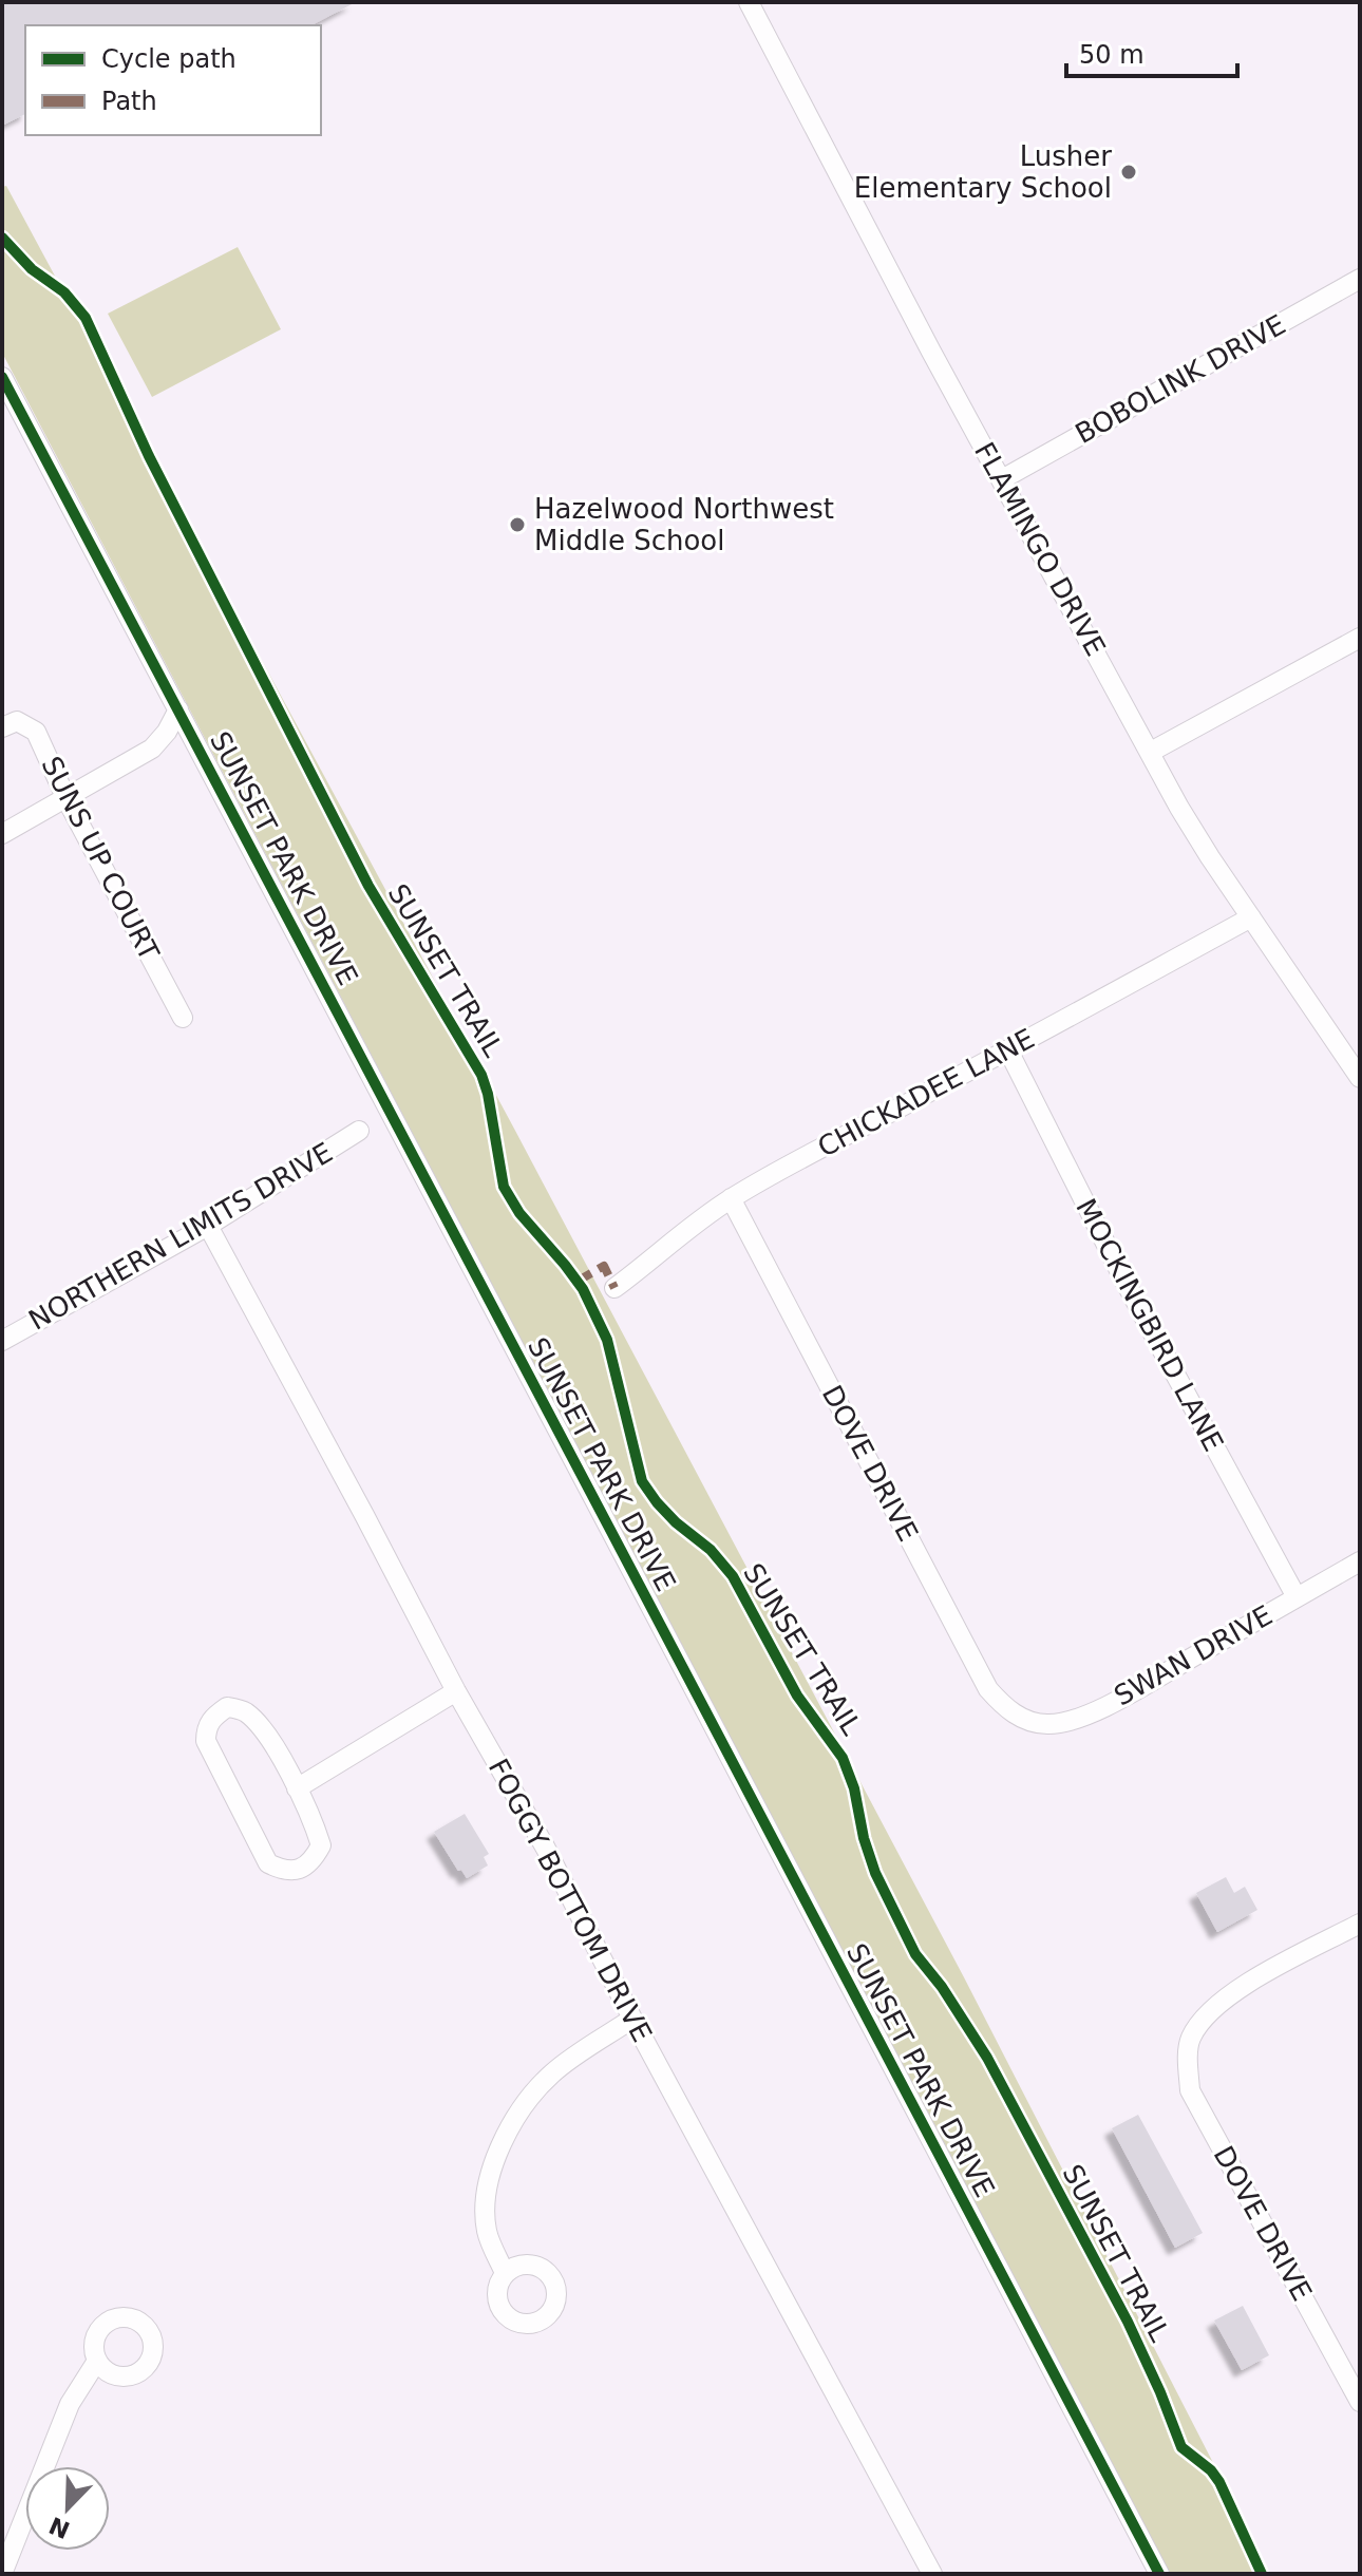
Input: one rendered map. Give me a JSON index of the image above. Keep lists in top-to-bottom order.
{
  "streets": {
    "street": [
      "BOBOLINK DRIVE",
      "FLAMINGO DRIVE",
      "SUNS UP COURT",
      "SUNSET PARK DRIVE",
      "CHICKADEE LANE",
      "NORTHERN LIMITS DRIVE",
      "MOCKINGBIRD LANE",
      "DOVE DRIVE",
      "SWAN DRIVE",
      "FOGGY BOTTOM DRIVE"
    ],
    "cycle path": ["SUNSET TRAIL"]
  },
  "crossings": [
    ["BOBOLINK DRIVE", "FLAMINGO DRIVE"],
    ["FLAMINGO DRIVE", "CHICKADEE LANE"],
    ["CHICKADEE LANE", "MOCKINGBIRD LANE"],
    ["CHICKADEE LANE", "DOVE DRIVE"],
    ["NORTHERN LIMITS DRIVE", "FOGGY BOTTOM DRIVE"],
    ["MOCKINGBIRD LANE", "SWAN DRIVE"],
    ["DOVE DRIVE", "SWAN DRIVE"]
  ],
  "places": ["Lusher Elementary School", "Hazelwood Northwest Middle School"],
  "legend": ["Cycle path", "Path"],
  "scale_bar": "50 m",
  "north": "bottom left"
}
